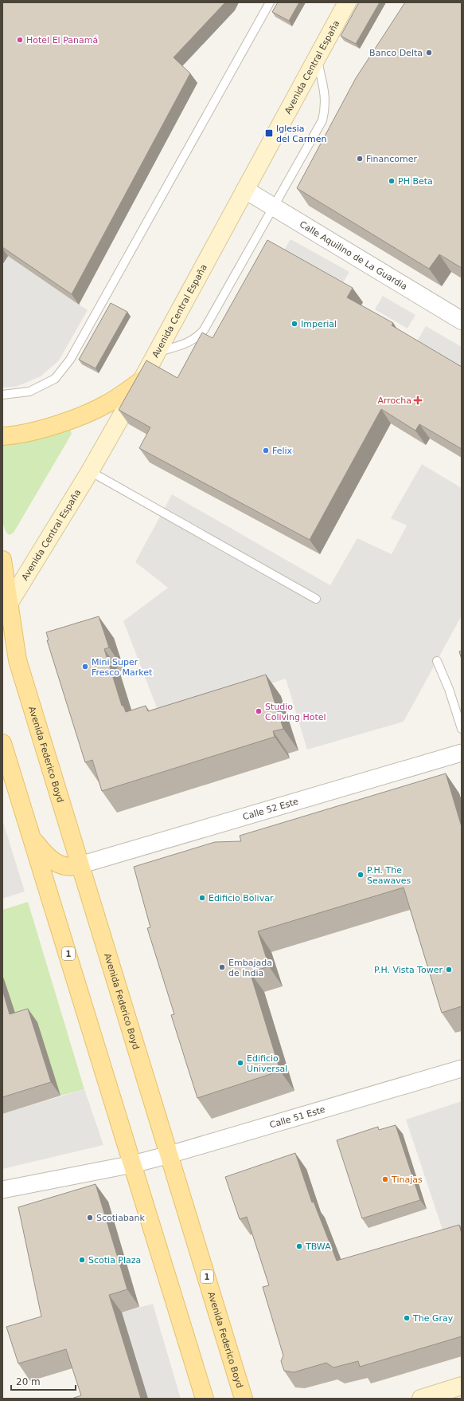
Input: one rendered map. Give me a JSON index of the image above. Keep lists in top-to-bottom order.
{
  "streets": {
    "main road": ["Avenida Central España", "Avenida Federico Boyd", "1"],
    "street": ["Calle Aquilino de La Guardia", "Calle 52 Este", "Calle 51 Este"]
  },
  "crossings": [
    ["Avenida Central España", "Calle Aquilino de La Guardia"],
    ["Avenida Central España", "Avenida Federico Boyd"],
    ["Avenida Central España", "1"],
    ["Avenida Federico Boyd", "Calle 52 Este"],
    ["Avenida Federico Boyd", "1"],
    ["Avenida Federico Boyd", "Calle 51 Este"],
    ["1", "Calle 51 Este"]
  ],
  "places": {
    "other": [
      "Hotel El Panamá",
      "Banco Delta",
      "Financomer",
      "PH Beta",
      "Imperial",
      "Felix",
      "Mini Super Fresco Market",
      "Studio Coliving Hotel",
      "P.H. The Seawaves",
      "Edificio Bolivar",
      "Embajada de India",
      "P.H. Vista Tower",
      "Edificio Universal",
      "Tinajas",
      "Scotiabank",
      "TBWA",
      "Scotia Plaza",
      "The Gray"
    ],
    "transit": ["Iglesia del Carmen"],
    "health": ["Arrocha"]
  },
  "scale_bar": "20 m"
}
